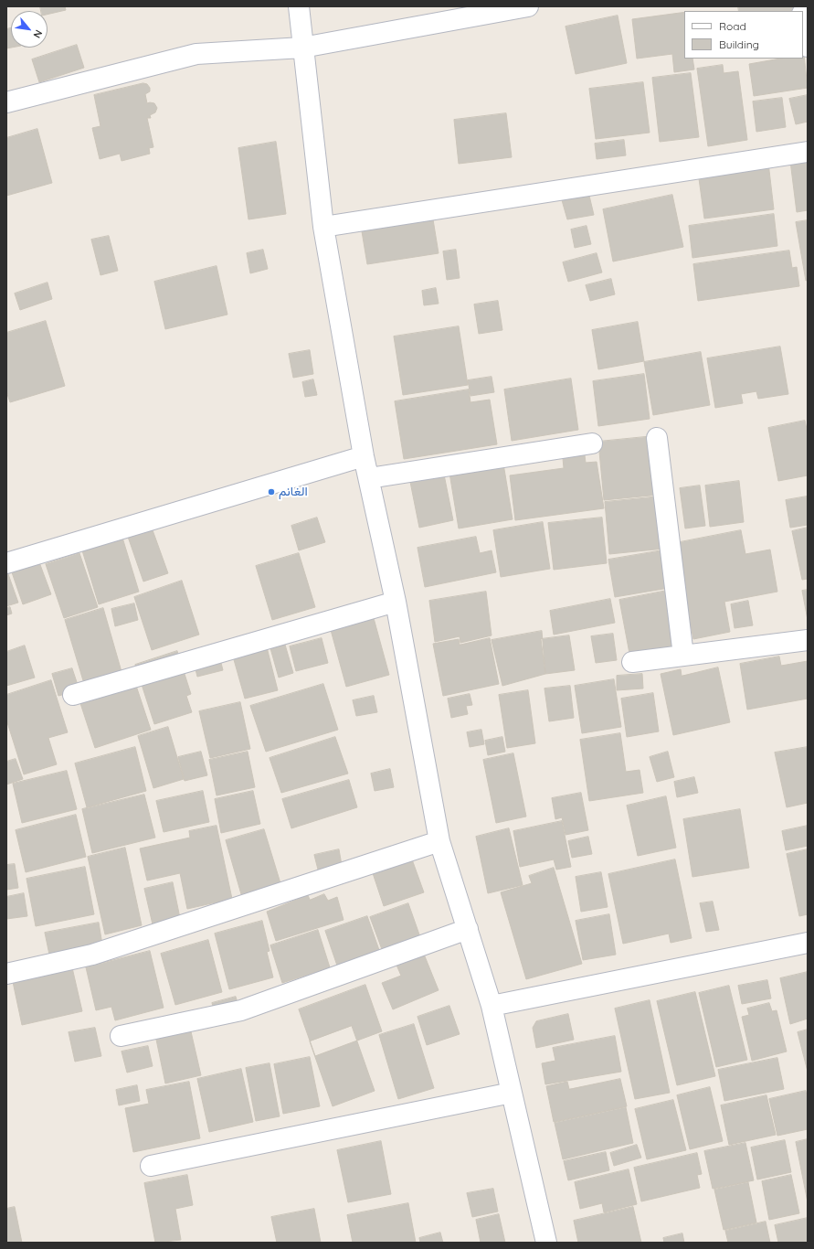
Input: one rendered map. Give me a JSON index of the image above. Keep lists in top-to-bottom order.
{
  "places": ["الغانم"],
  "legend": ["Road", "Building"],
  "north": "bottom right"
}
